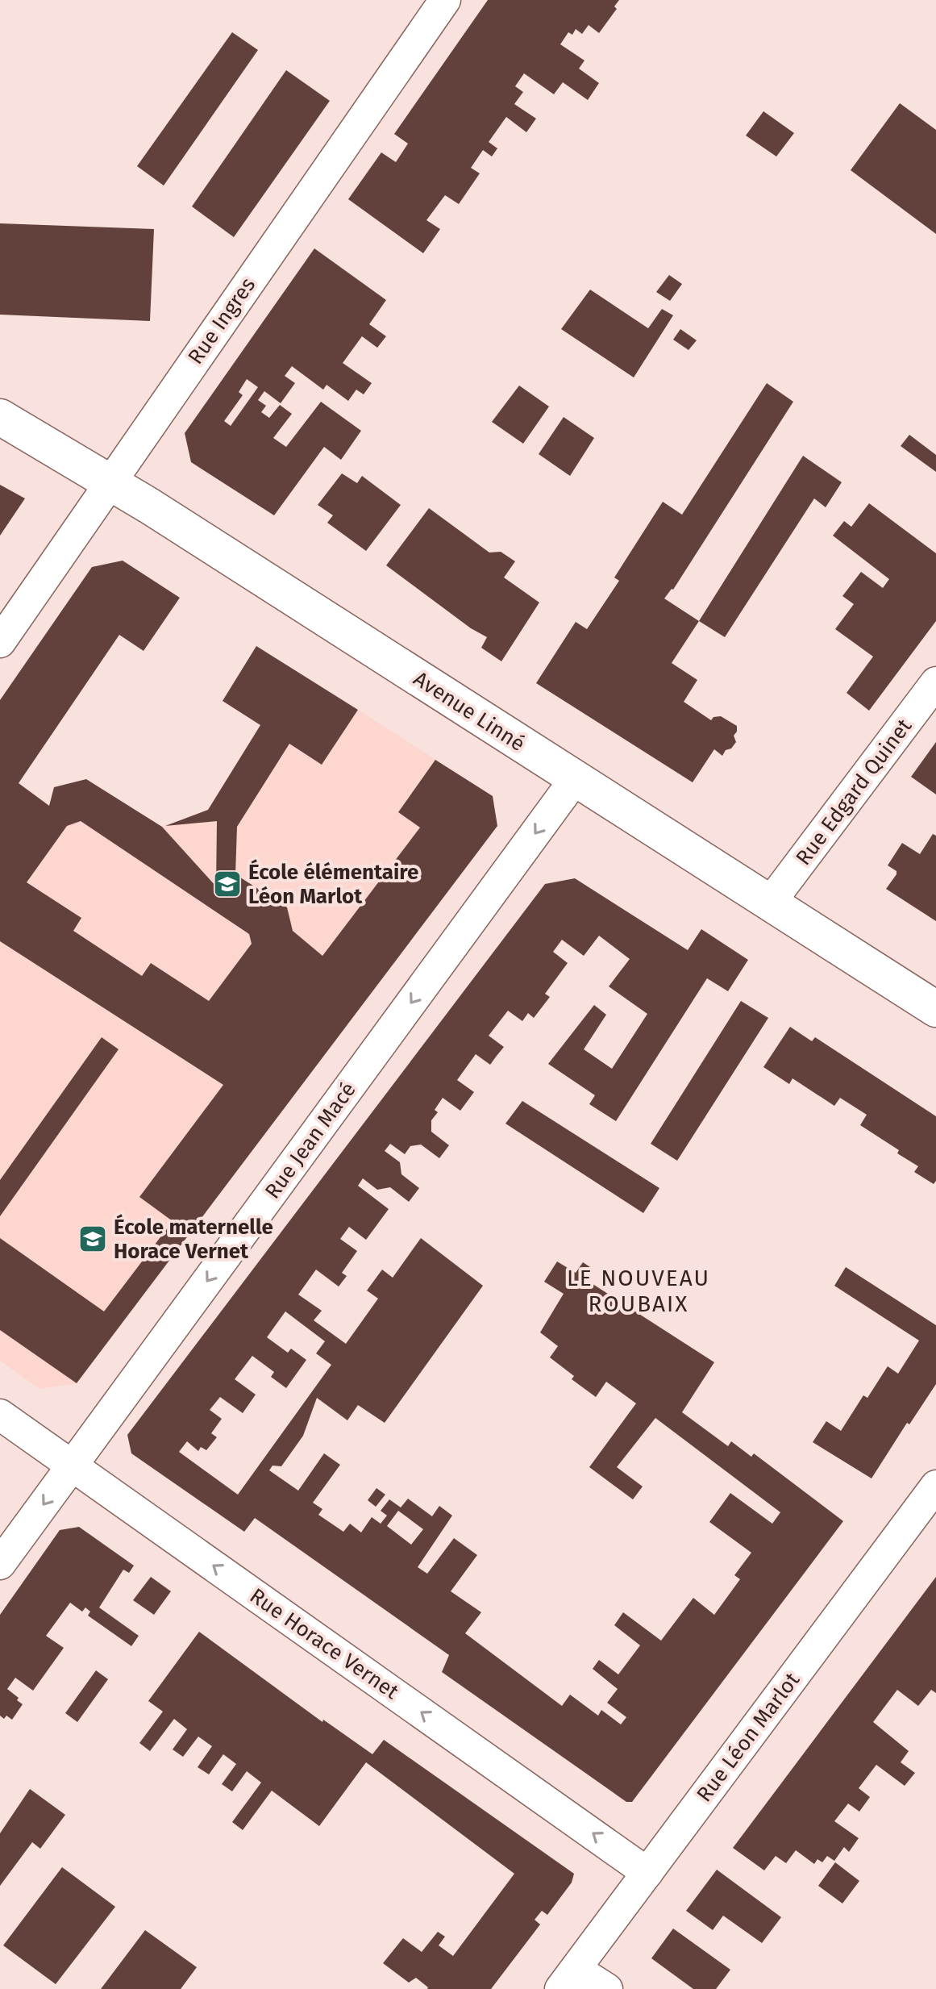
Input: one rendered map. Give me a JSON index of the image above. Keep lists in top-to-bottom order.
{
  "streets": {
    "street": [
      "Rue Ingres",
      "Avenue Linné",
      "Rue Edgard Quinet",
      "Rue Jean Macé",
      "Rue Horace Vernet",
      "Rue Léon Marlot"
    ]
  },
  "crossings": [
    ["Rue Ingres", "Avenue Linné"],
    ["Avenue Linné", "Rue Edgard Quinet"],
    ["Avenue Linné", "Rue Jean Macé"],
    ["Rue Jean Macé", "Rue Horace Vernet"],
    ["Rue Horace Vernet", "Rue Léon Marlot"]
  ],
  "one_way": ["Rue Jean Macé", "Rue Horace Vernet"],
  "districts": ["LE NOUVEAU ROUBAIX"],
  "places": {
    "school or university": ["École élémentaire Léon Marlot", "École maternelle Horace Vernet"]
  }
}
